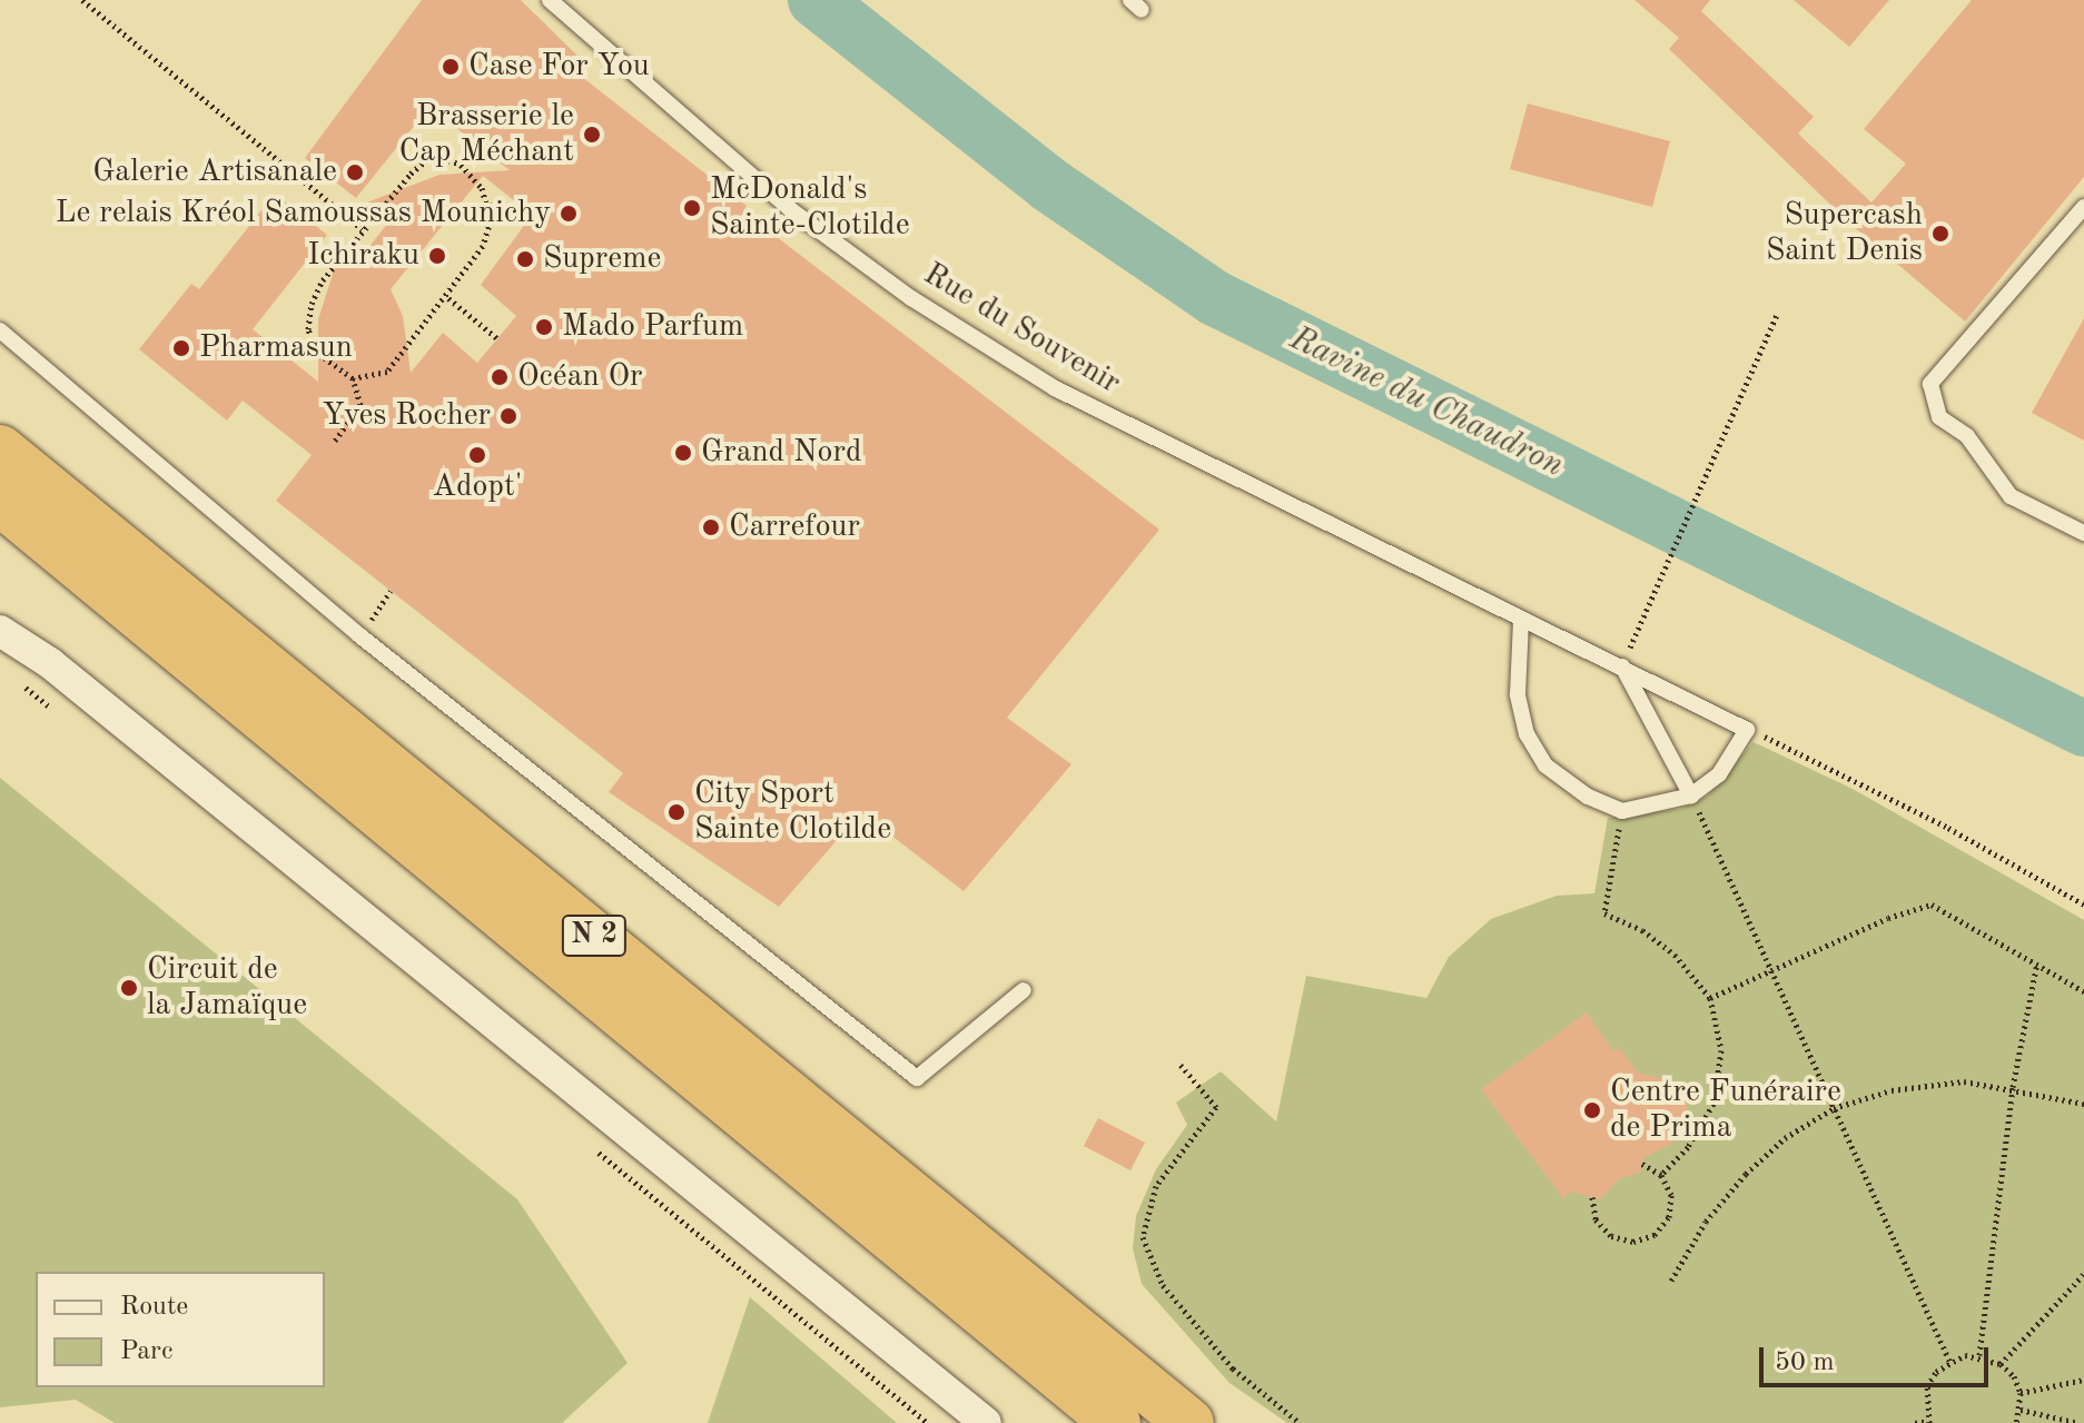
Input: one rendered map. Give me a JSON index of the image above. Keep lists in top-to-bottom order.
{
  "streets": {
    "highway": ["N 2"],
    "lane": ["Rue du Souvenir"]
  },
  "water": ["Ravine du Chaudron"],
  "places": [
    "Case For You",
    "Brasserie le Cap Méchant",
    "Galerie Artisanale",
    "McDonald's Sainte-Clotilde",
    "Le relais Kréol Samoussas Mounichy",
    "Supercash Saint Denis",
    "Ichiraku",
    "Supreme",
    "Mado Parfum",
    "Pharmasun",
    "Océan Or",
    "Yves Rocher",
    "Grand Nord",
    "Adopt'",
    "Carrefour",
    "City Sport Sainte Clotilde",
    "Circuit de la Jamaïque",
    "Centre Funéraire de Prima"
  ],
  "legend": ["Route", "Parc"],
  "scale_bar": "50 m"
}
